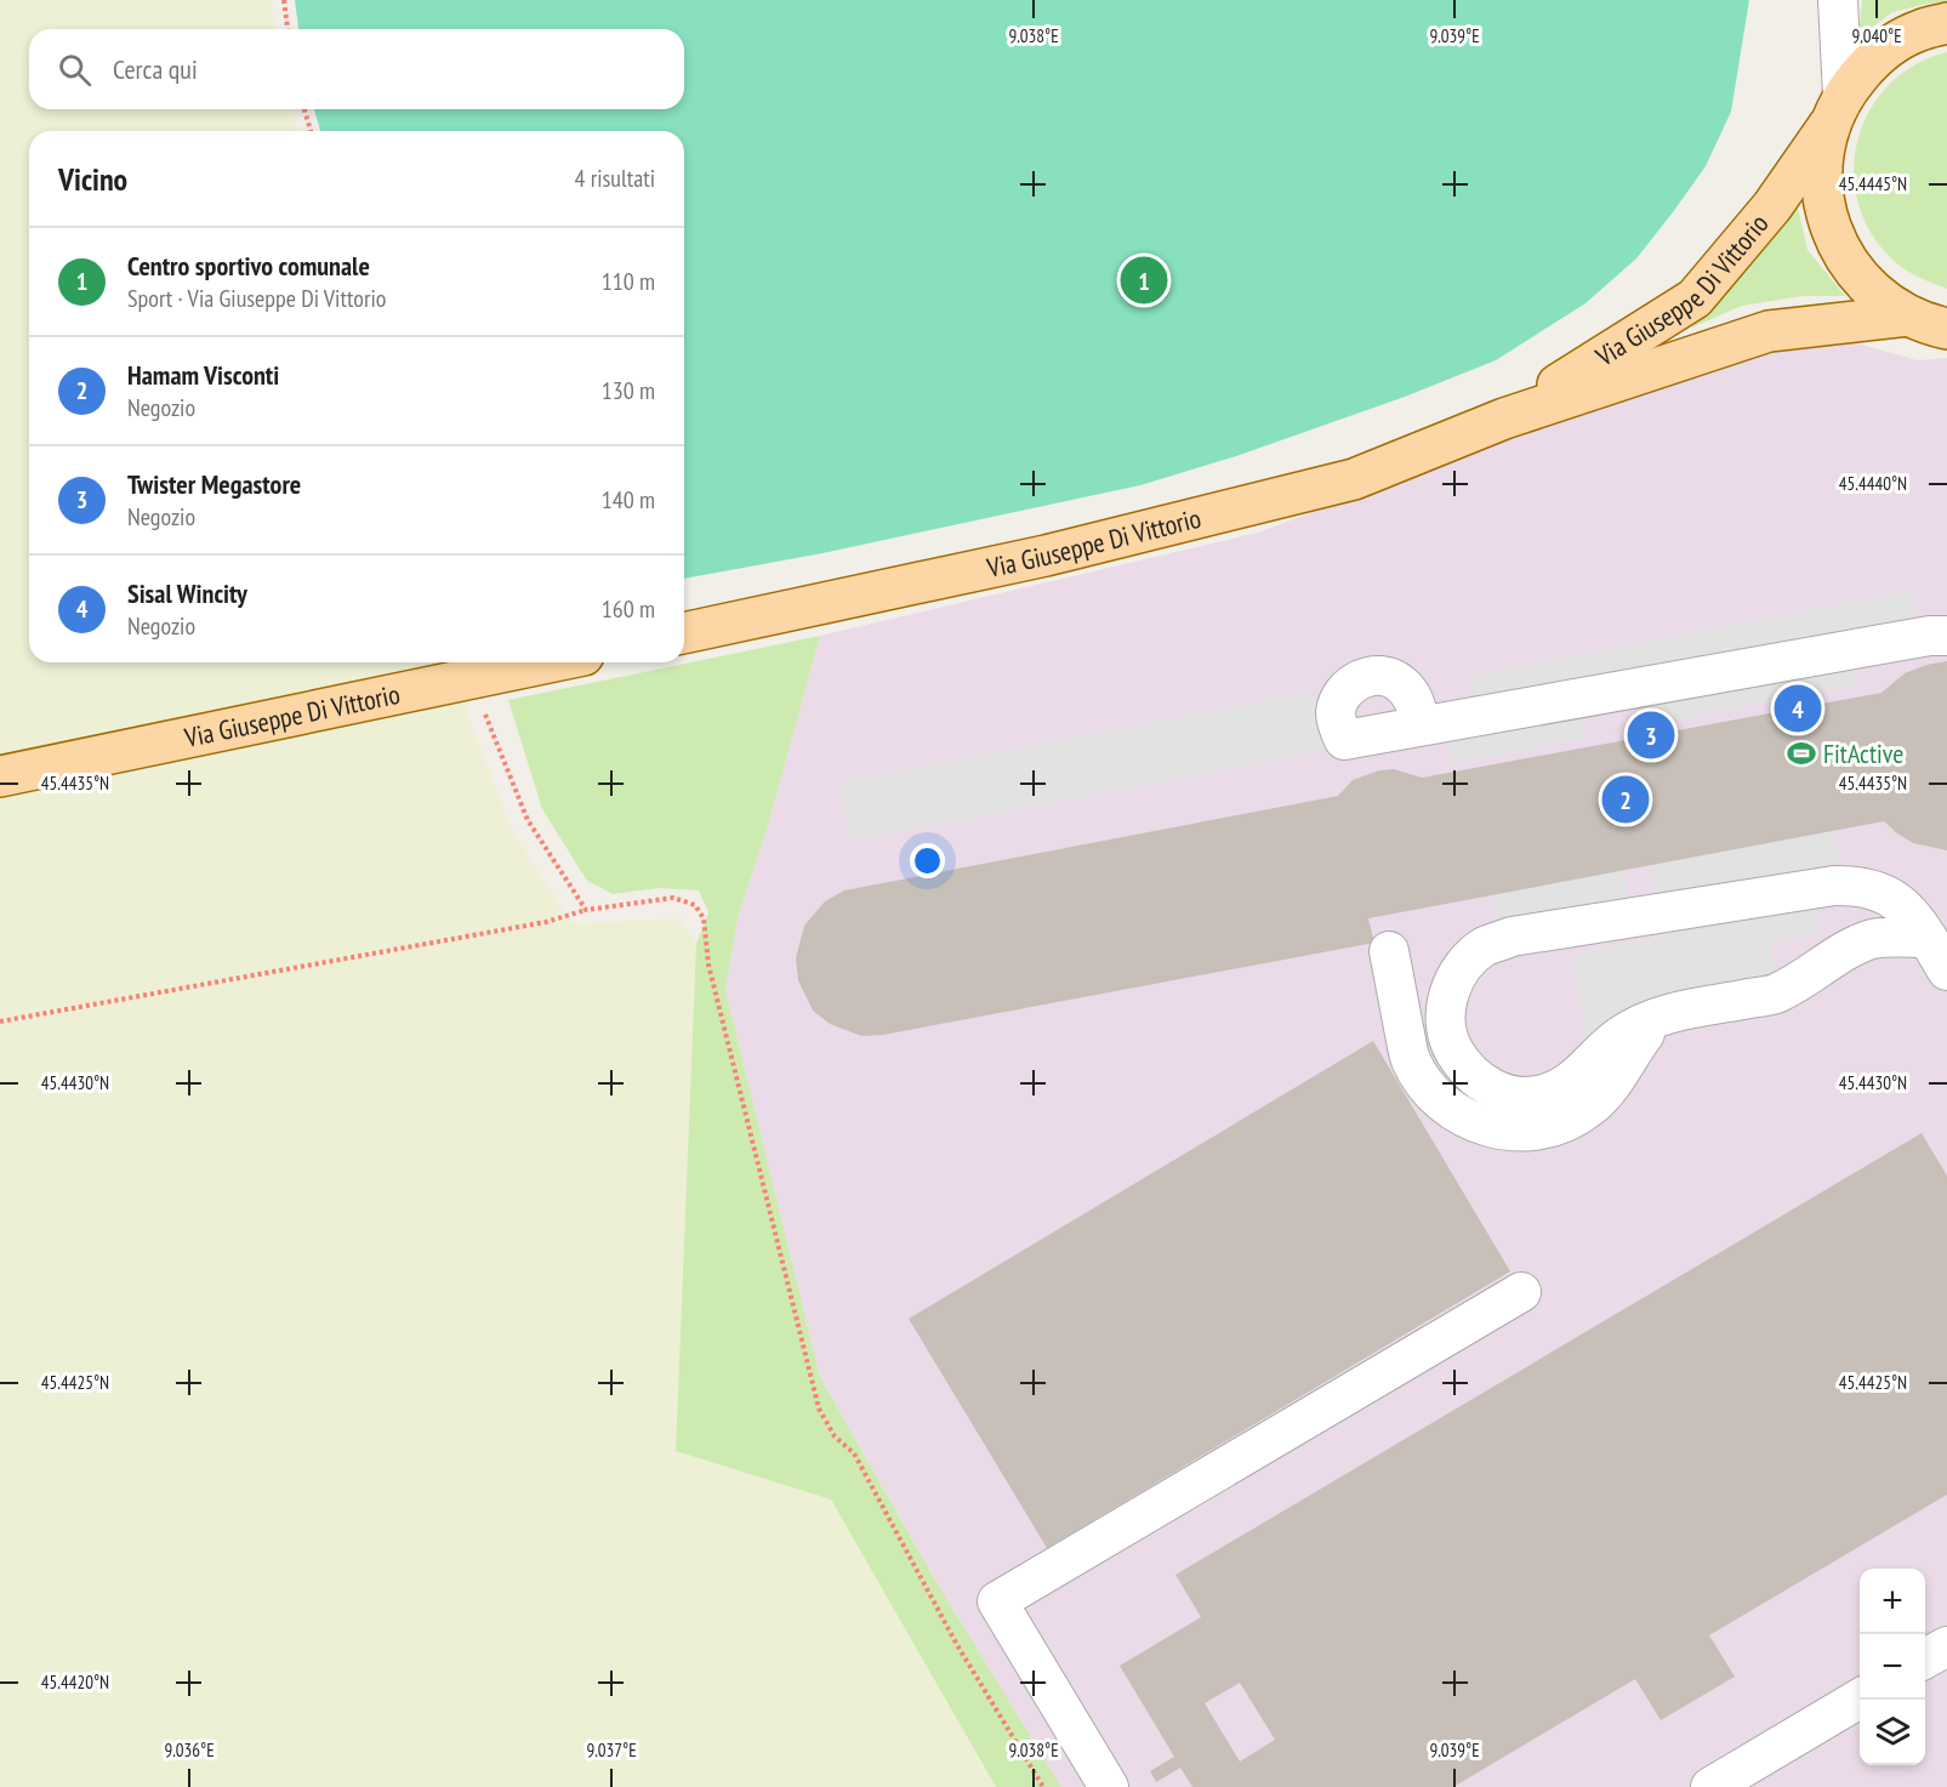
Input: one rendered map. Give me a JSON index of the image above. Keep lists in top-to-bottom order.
{
  "streets": {
    "main road": ["Via Giuseppe Di Vittorio"]
  },
  "places": {
    "sports": ["FitActive"]
  },
  "page": {
    "search": "Cerca qui",
    "heading": ["Vicino", "4 risultati"],
    "list": [
      {
        "mark": "1",
        "name": "Centro sportivo comunale",
        "note": "Sport · Via Giuseppe Di Vittorio",
        "value": "110 m"
      },
      {
        "mark": "2",
        "name": "Hamam Visconti",
        "note": "Negozio",
        "value": "130 m"
      },
      {
        "mark": "3",
        "name": "Twister Megastore",
        "note": "Negozio",
        "value": "140 m"
      },
      {
        "mark": "4",
        "name": "Sisal Wincity",
        "note": "Negozio",
        "value": "160 m"
      }
    ],
    "pins": [
      "1",
      "4",
      "3",
      "2"
    ],
    "map_buttons": ["+", "−"]
  },
  "coordinates": [
    "9.038°E",
    "9.039°E",
    "9.040°E",
    "45.4445°N",
    "45.4440°N",
    "45.4435°N",
    "45.4430°N",
    "45.4425°N",
    "45.4420°N",
    "9.036°E",
    "9.037°E"
  ]
}
